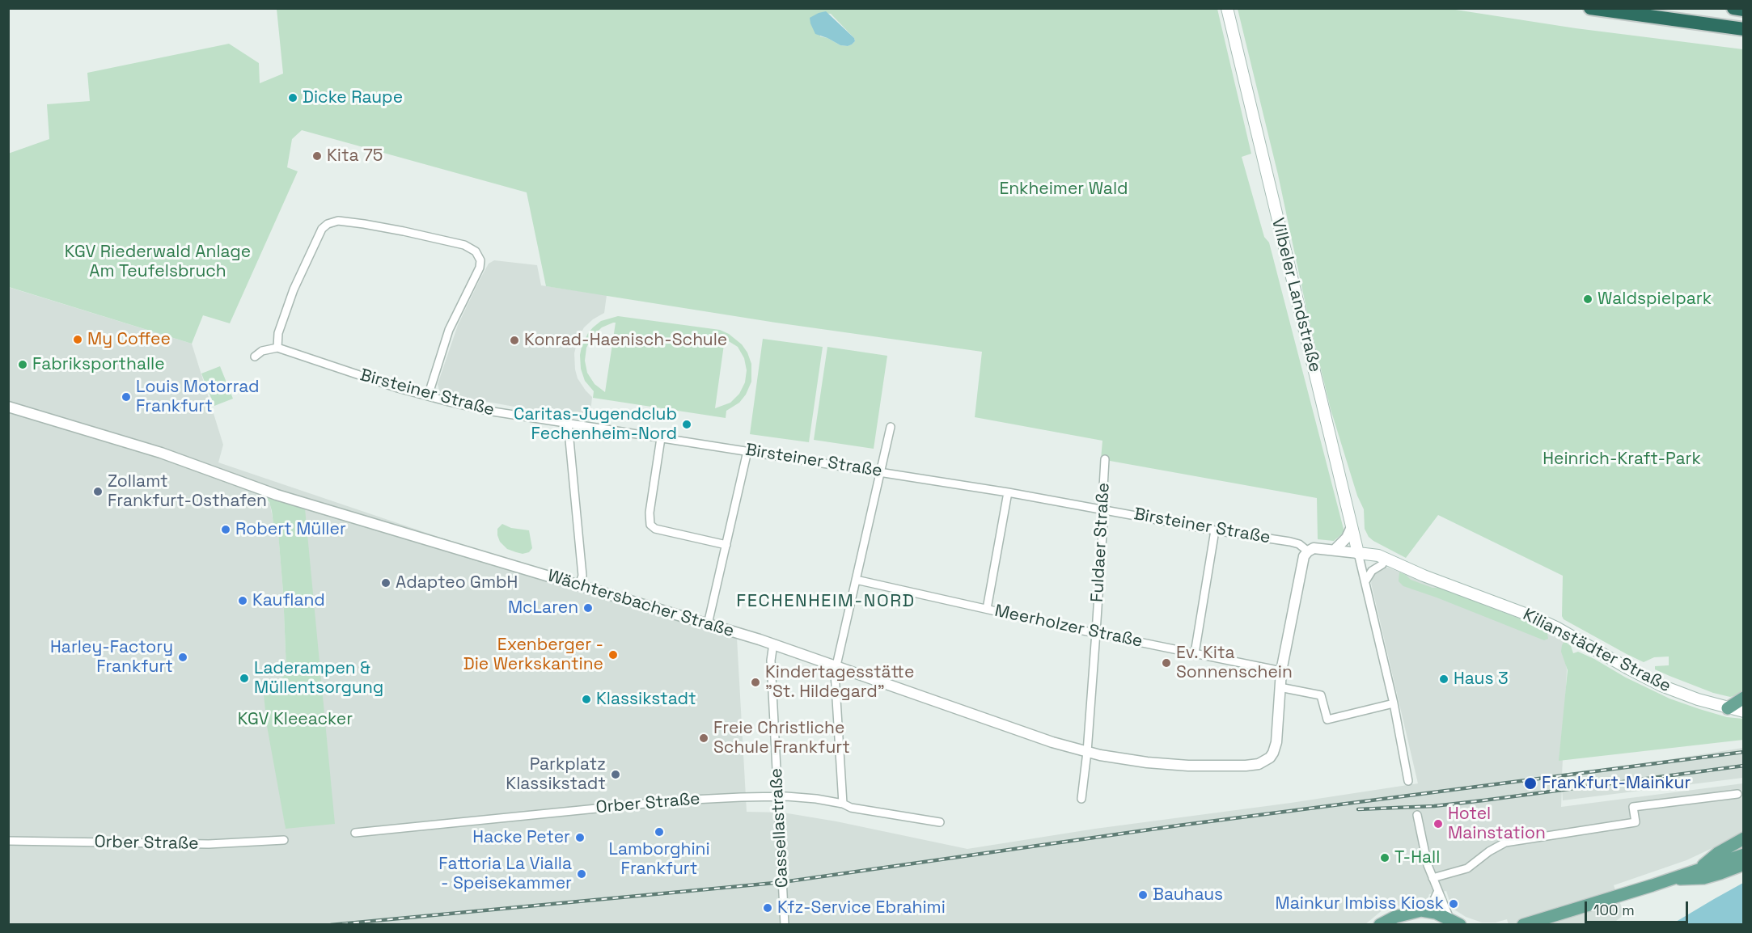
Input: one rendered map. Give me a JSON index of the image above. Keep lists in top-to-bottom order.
{
  "streets": {
    "main road": ["Vilbeler Landstraße", "Kilianstädter Straße"],
    "street": [
      "Birsteiner Straße",
      "Fuldaer Straße",
      "Wächtersbacher Straße",
      "Meerholzer Straße",
      "Orber Straße",
      "Cassellastraße"
    ]
  },
  "crossings": [
    ["Birsteiner Straße", "Fuldaer Straße"],
    ["Fuldaer Straße", "Wächtersbacher Straße"],
    ["Fuldaer Straße", "Meerholzer Straße"],
    ["Wächtersbacher Straße", "Cassellastraße"],
    ["Orber Straße", "Cassellastraße"]
  ],
  "districts": ["FECHENHEIM-NORD"],
  "parks": [
    "Enkheimer Wald",
    "KGV Riederwald Anlage Am Teufelsbruch",
    "Heinrich-Kraft-Park",
    "KGV Kleeacker"
  ],
  "places": [
    "Dicke Raupe",
    "Kita 75",
    "Waldspielpark",
    "My Coffee",
    "Konrad-Haenisch-Schule",
    "Fabriksporthalle",
    "Louis Motorrad Frankfurt",
    "Caritas-Jugendclub Fechenheim-Nord",
    "Zollamt Frankfurt-Osthafen",
    "Robert Müller",
    "Adapteo GmbH",
    "Kaufland",
    "McLaren",
    "Exenberger - Die Werkskantine",
    "Harley-Factory Frankfurt",
    "Ev. Kita Sonnenschein",
    "Laderampen & Müllentsorgung",
    "Haus 3",
    "Kindertagesstätte \"St. Hildegard\"",
    "Klassikstadt",
    "Freie Christliche Schule Frankfurt",
    "Parkplatz Klassikstadt",
    "Frankfurt-Mainkur",
    "Hotel Mainstation",
    "Lamborghini Frankfurt",
    "Hacke Peter",
    "T-Hall",
    "Fattoria La Vialla - Speisekammer",
    "Bauhaus",
    "Mainkur Imbiss Kiosk",
    "Kfz-Service Ebrahimi"
  ],
  "scale_bar": "100 m"
}
